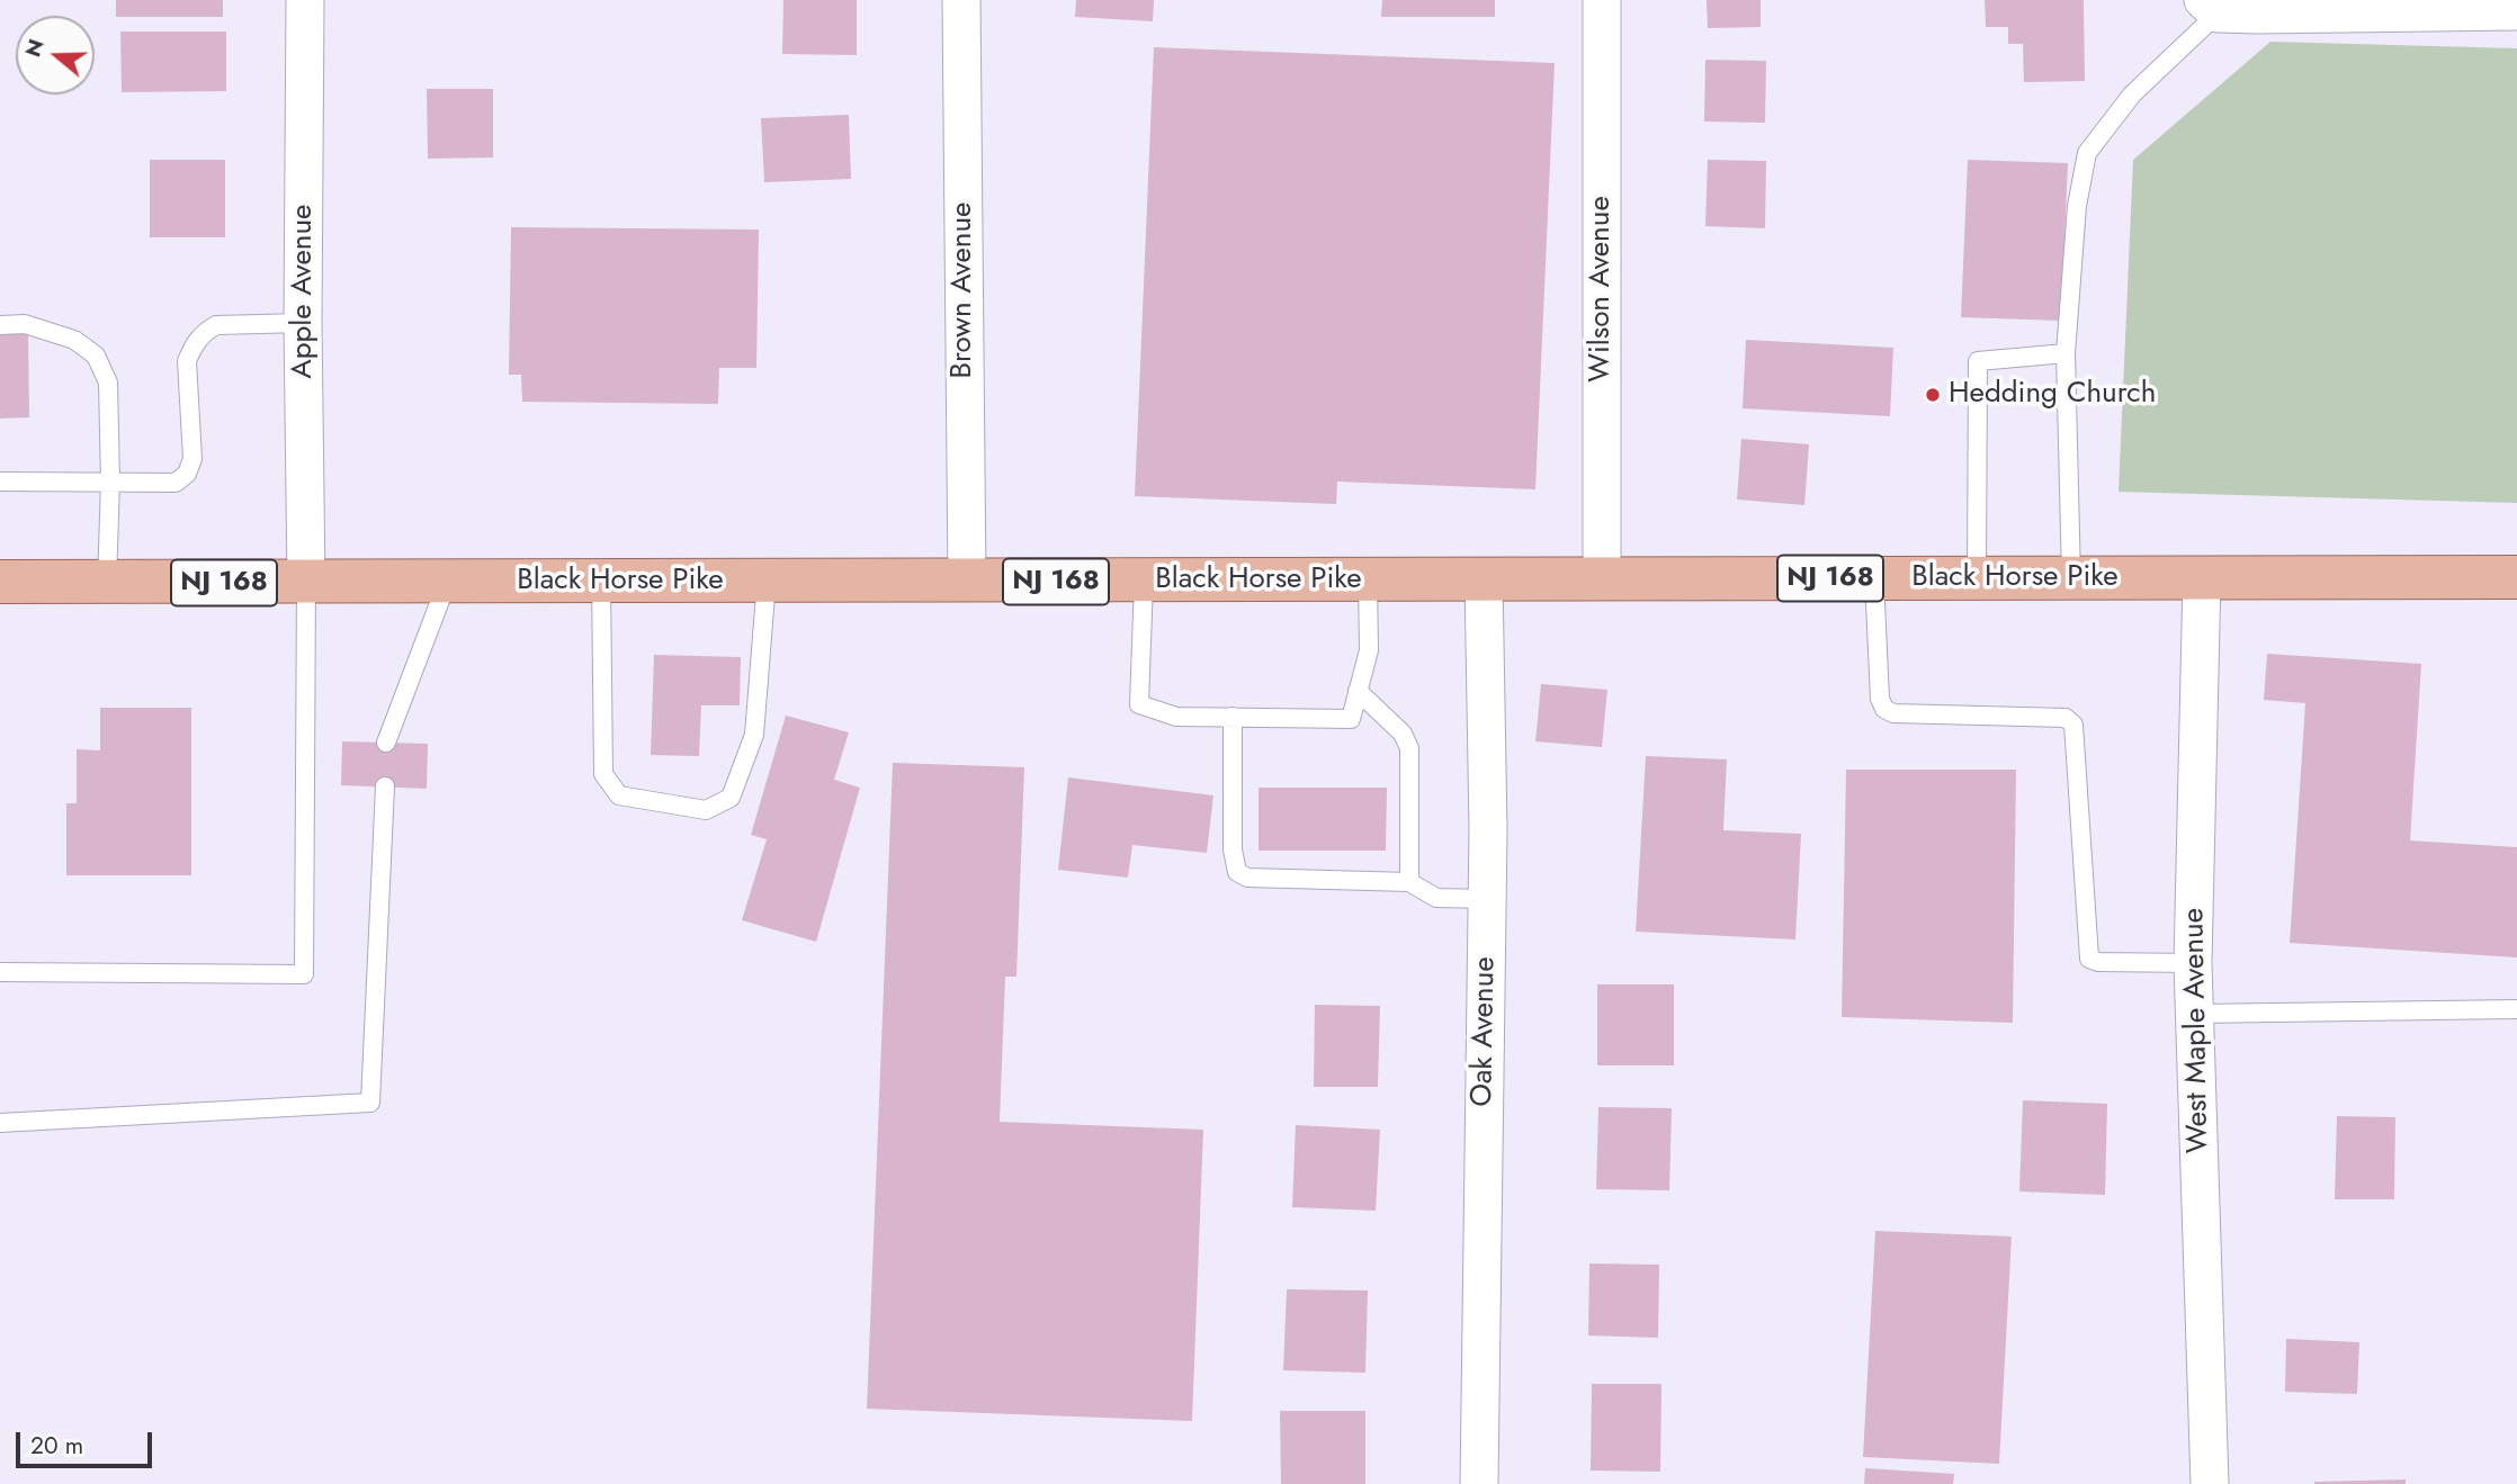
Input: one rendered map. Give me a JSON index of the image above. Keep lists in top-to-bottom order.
{
  "streets": {
    "main road": ["NJ 168", "Black Horse Pike"],
    "street": [
      "Wilson Avenue",
      "Brown Avenue",
      "Apple Avenue",
      "West Maple Avenue",
      "Oak Avenue"
    ]
  },
  "crossings": [
    ["Wilson Avenue", "Black Horse Pike"],
    ["Brown Avenue", "Black Horse Pike"],
    ["Apple Avenue", "Black Horse Pike"],
    ["Black Horse Pike", "West Maple Avenue"],
    ["Black Horse Pike", "Oak Avenue"]
  ],
  "places": ["Hedding Church"],
  "scale_bar": "20 m",
  "north": "left"
}
